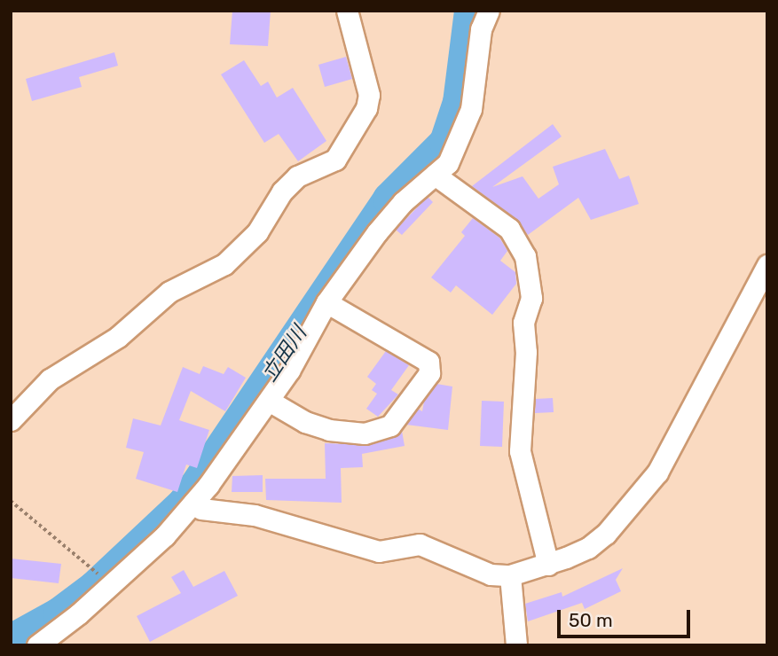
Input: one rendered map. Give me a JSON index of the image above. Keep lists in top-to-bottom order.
{
  "water": ["立田川"],
  "scale_bar": "50 m"
}
